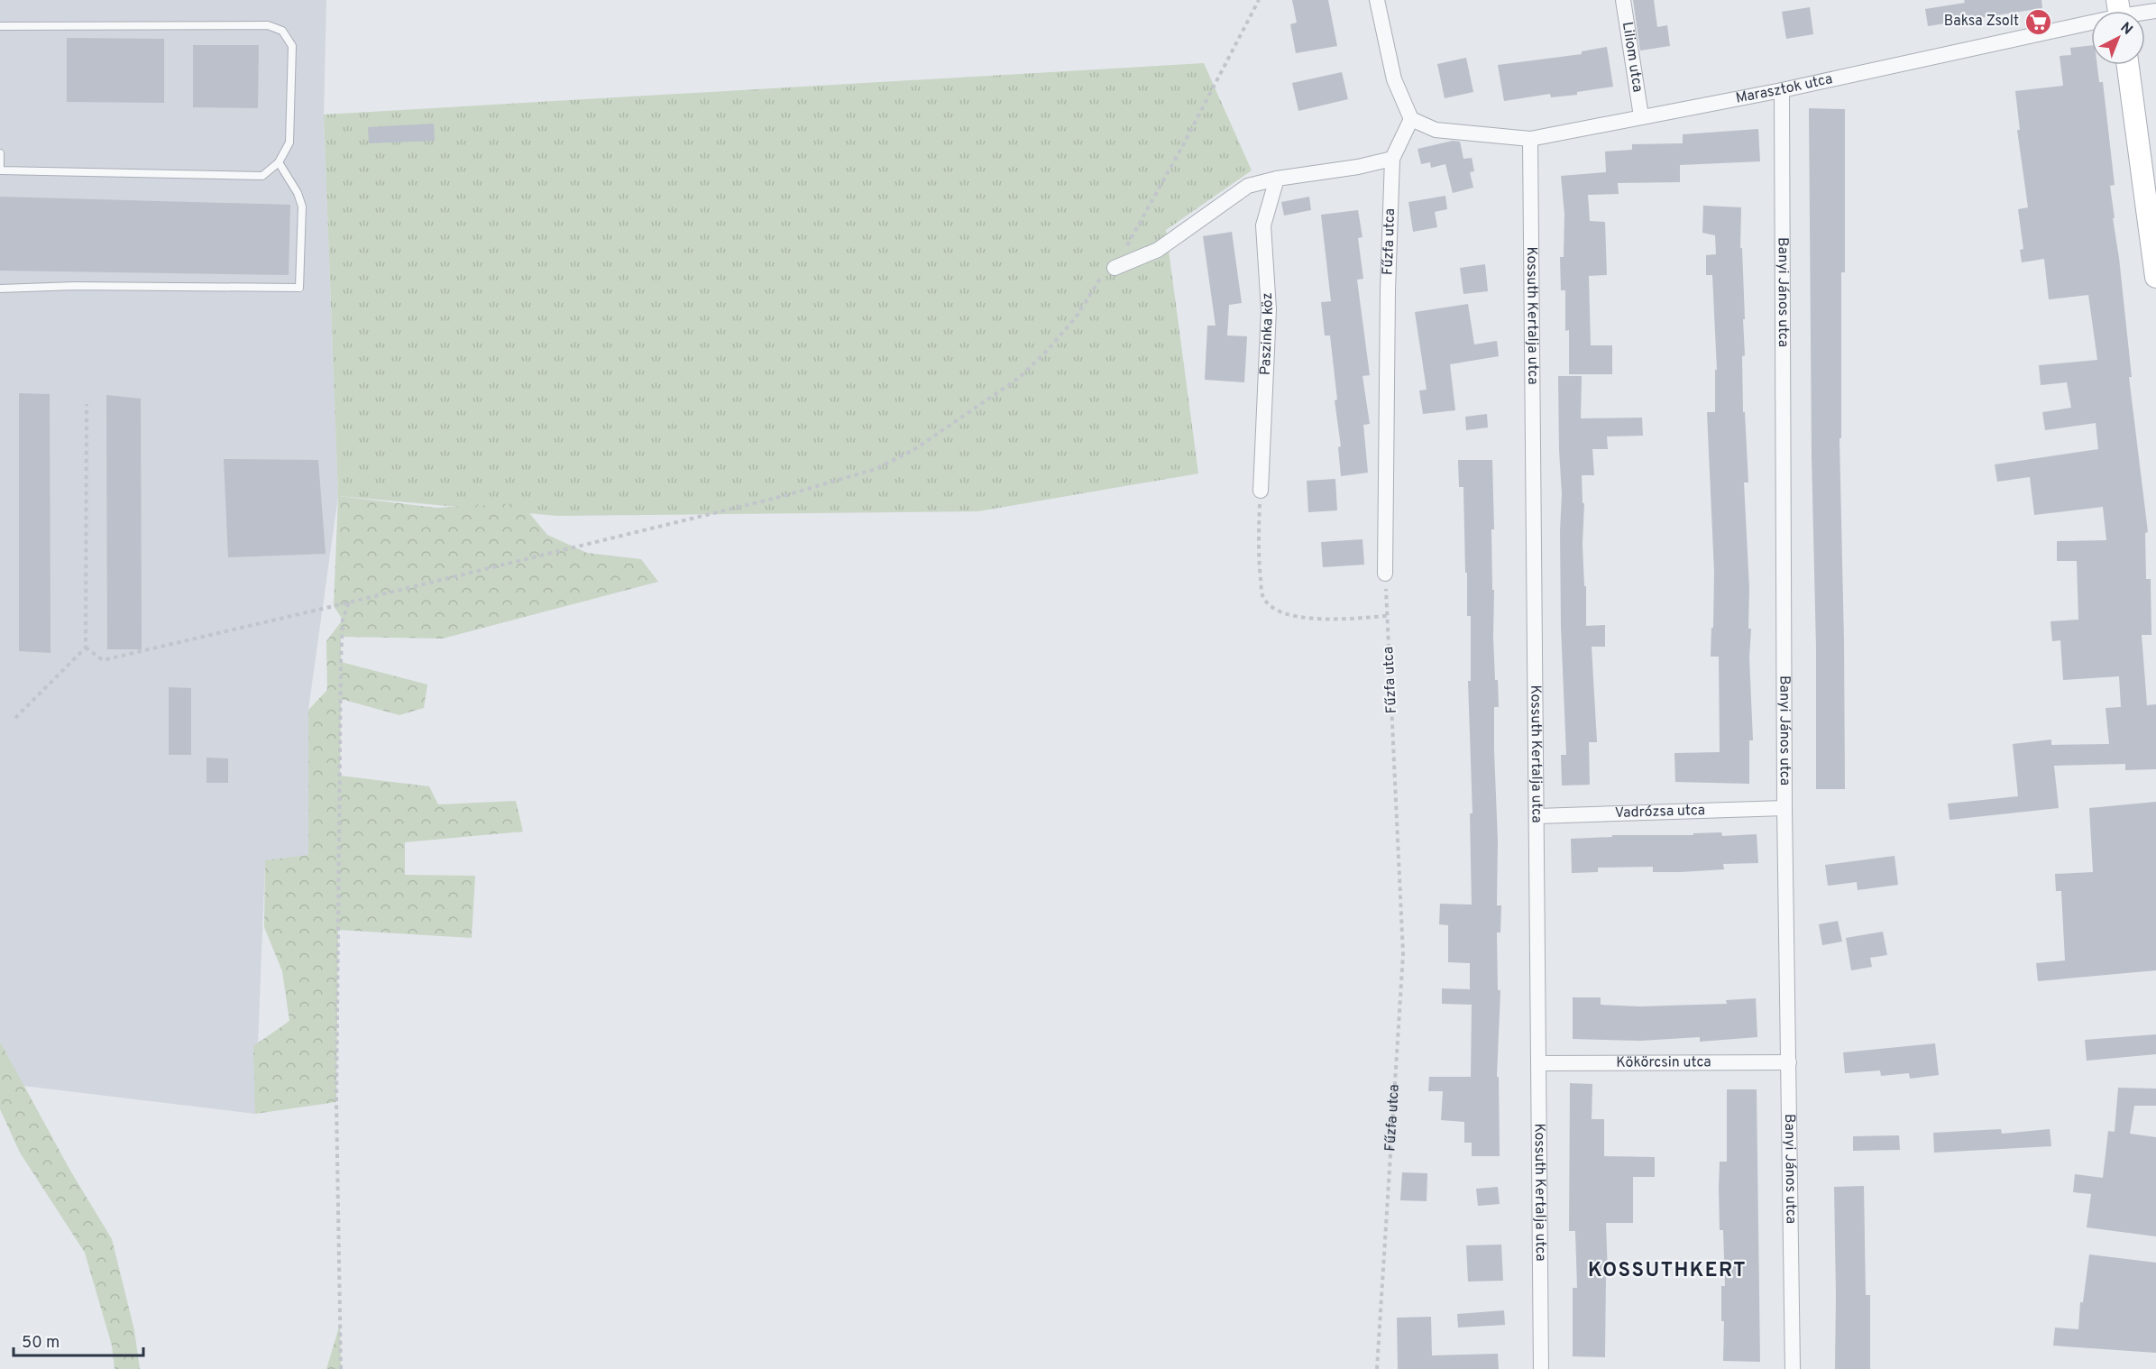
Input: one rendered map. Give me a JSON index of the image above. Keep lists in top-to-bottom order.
{
  "streets": {
    "street": [
      "Liliom utca",
      "Marasztok utca",
      "Fűzfa utca",
      "Banyi János utca",
      "Kossuth Kertalja utca",
      "Paszinka köz",
      "Vadrózsa utca",
      "Kökörcsin utca"
    ]
  },
  "crossings": [
    ["Liliom utca", "Marasztok utca"],
    ["Marasztok utca", "Fűzfa utca"],
    ["Marasztok utca", "Banyi János utca"],
    ["Marasztok utca", "Kossuth Kertalja utca"],
    ["Banyi János utca", "Vadrózsa utca"],
    ["Banyi János utca", "Kökörcsin utca"],
    ["Kossuth Kertalja utca", "Vadrózsa utca"],
    ["Kossuth Kertalja utca", "Kökörcsin utca"]
  ],
  "districts": ["KOSSUTHKERT"],
  "places": {
    "supermarket": ["Baksa Zsolt"]
  },
  "scale_bar": "50 m",
  "north": "top right"
}
